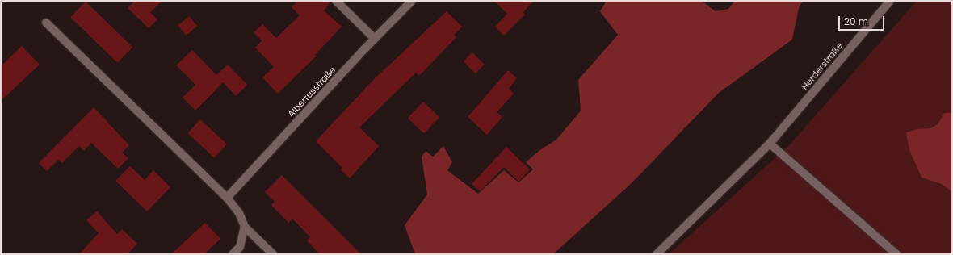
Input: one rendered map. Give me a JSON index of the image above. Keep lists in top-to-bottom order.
{
  "streets": {
    "street": ["Herderstraße", "Albertusstraße"]
  },
  "scale_bar": "20 m"
}
